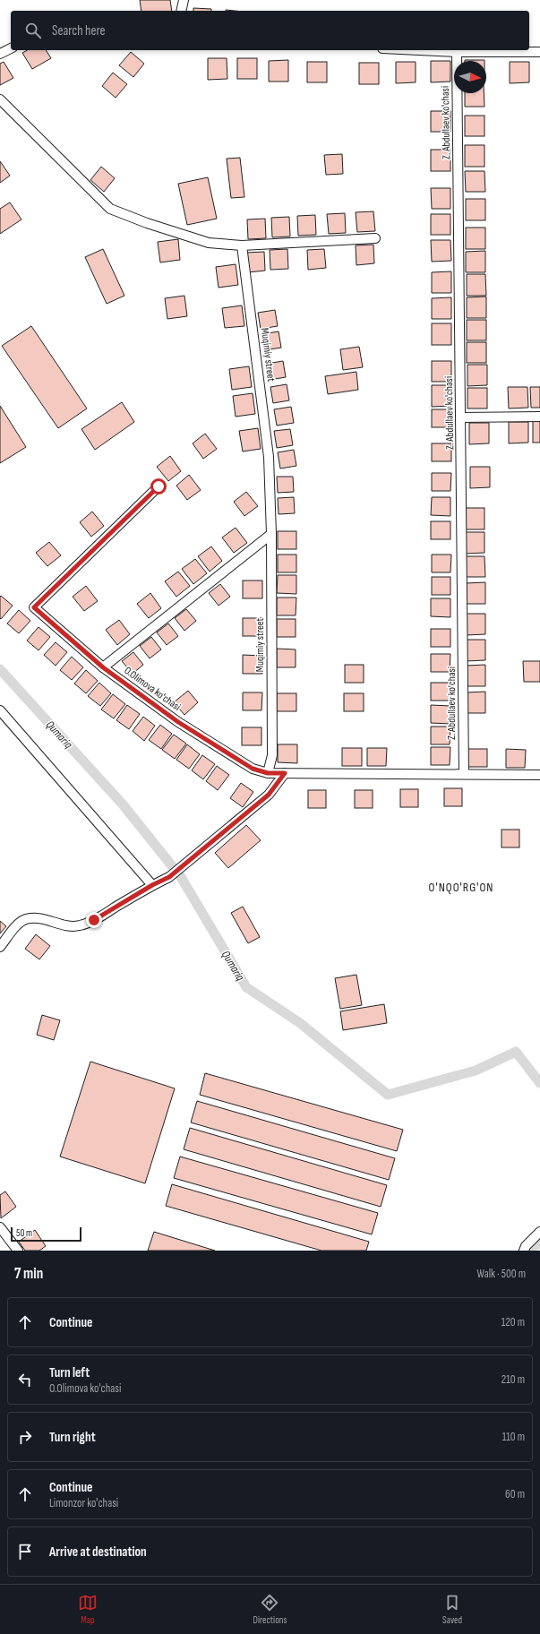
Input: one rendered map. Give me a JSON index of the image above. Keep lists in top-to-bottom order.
{
  "streets": {
    "street": ["Z. Abdullaev ko'chasi", "Muqimiy street", "O.Olimova ko'chasi"]
  },
  "crossings": [
    ["Muqimiy street", "O.Olimova ko'chasi"]
  ],
  "districts": ["O'NQO'RG'ON"],
  "water": ["Qumariq"],
  "scale_bar": "50 m",
  "north": "right",
  "page": {
    "search": "Search here",
    "scale": "50 m",
    "heading": ["7 min", "Walk · 500 m"],
    "list": [
      ["Continue", "120 m"],
      ["Turn left", "O.Olimova ko'chasi", "210 m"],
      ["Turn right", "110 m"],
      ["Continue", "Limonzor ko'chasi", "60 m"],
      "Arrive at destination"
    ],
    "nav": ["Map", "Directions", "Saved"]
  }
}
